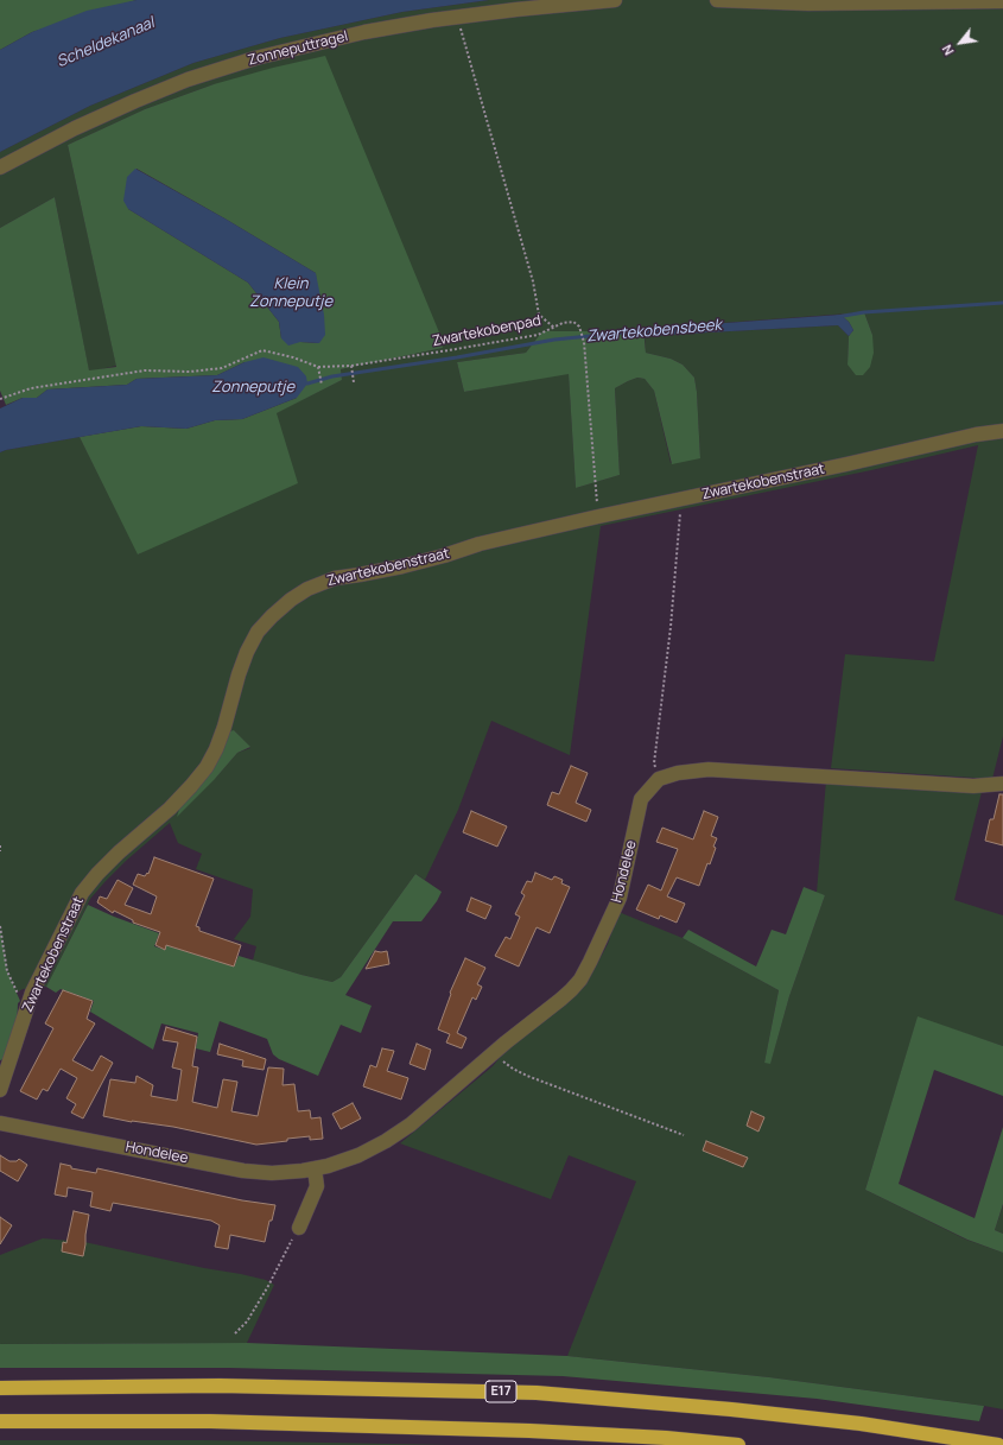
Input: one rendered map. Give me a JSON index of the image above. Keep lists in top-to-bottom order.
{
  "streets": {
    "highway": ["E17"],
    "street": ["Zonneputtragel", "Zwartekobenstraat", "Hondelee"],
    "path": ["Zwartekobenpad"]
  },
  "crossings": [
    ["Zwartekobenpad", "Zwartekobenstraat"]
  ],
  "water": [
    "Scheldekanaal",
    "Klein Zonneputje",
    "Zwartekobensbeek",
    "Zonneputje"
  ],
  "north": "bottom left"
}
